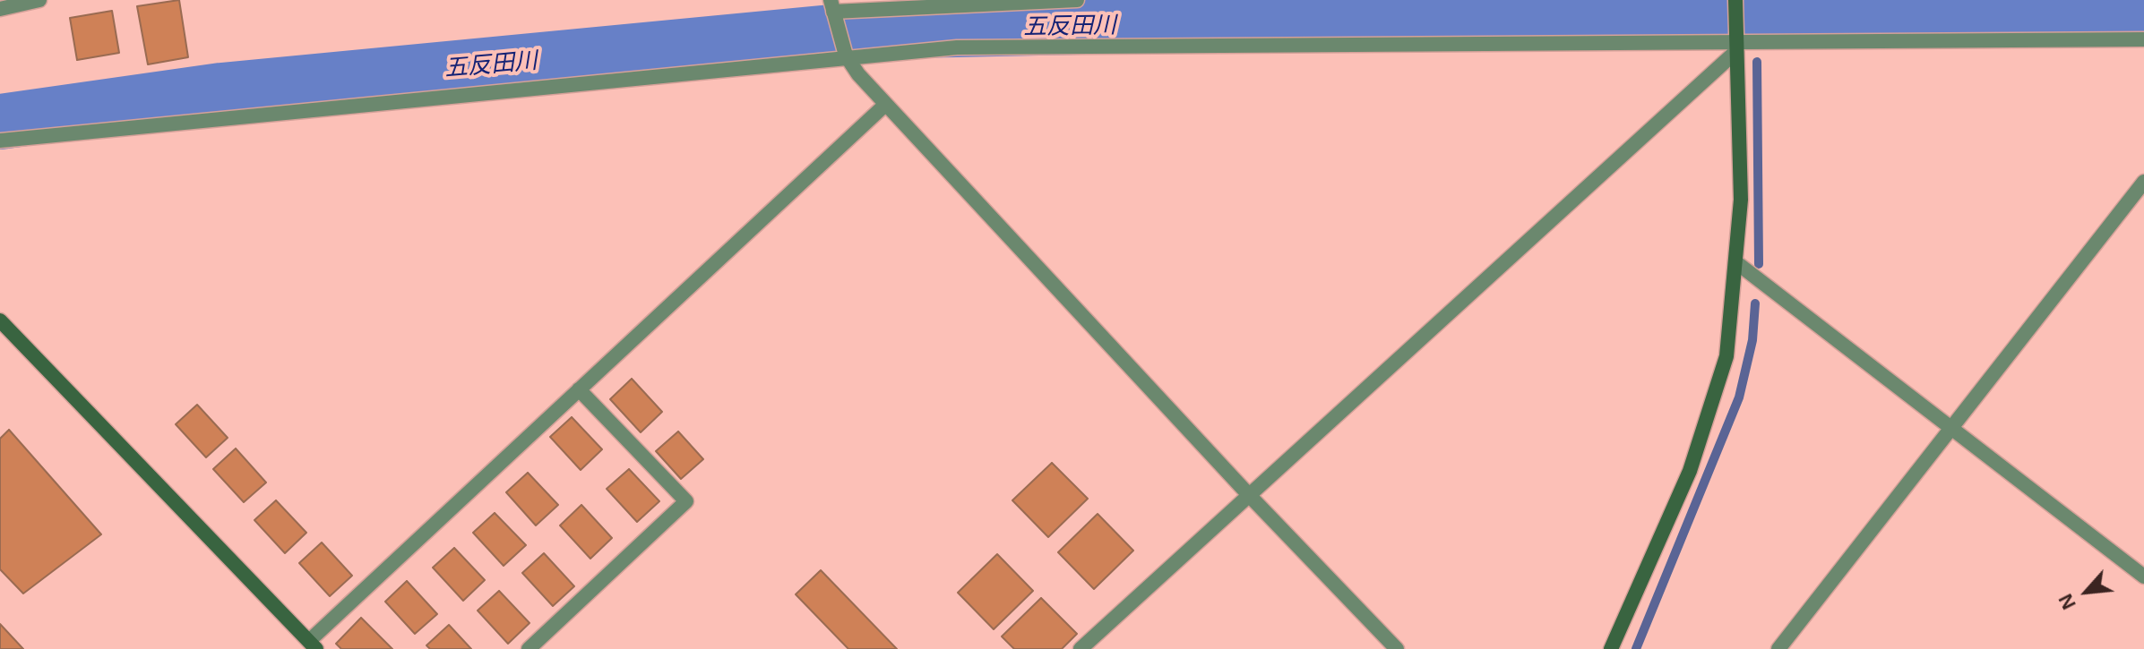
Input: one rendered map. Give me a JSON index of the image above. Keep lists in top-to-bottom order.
{
  "water": ["五反田川"],
  "north": "bottom left"
}
